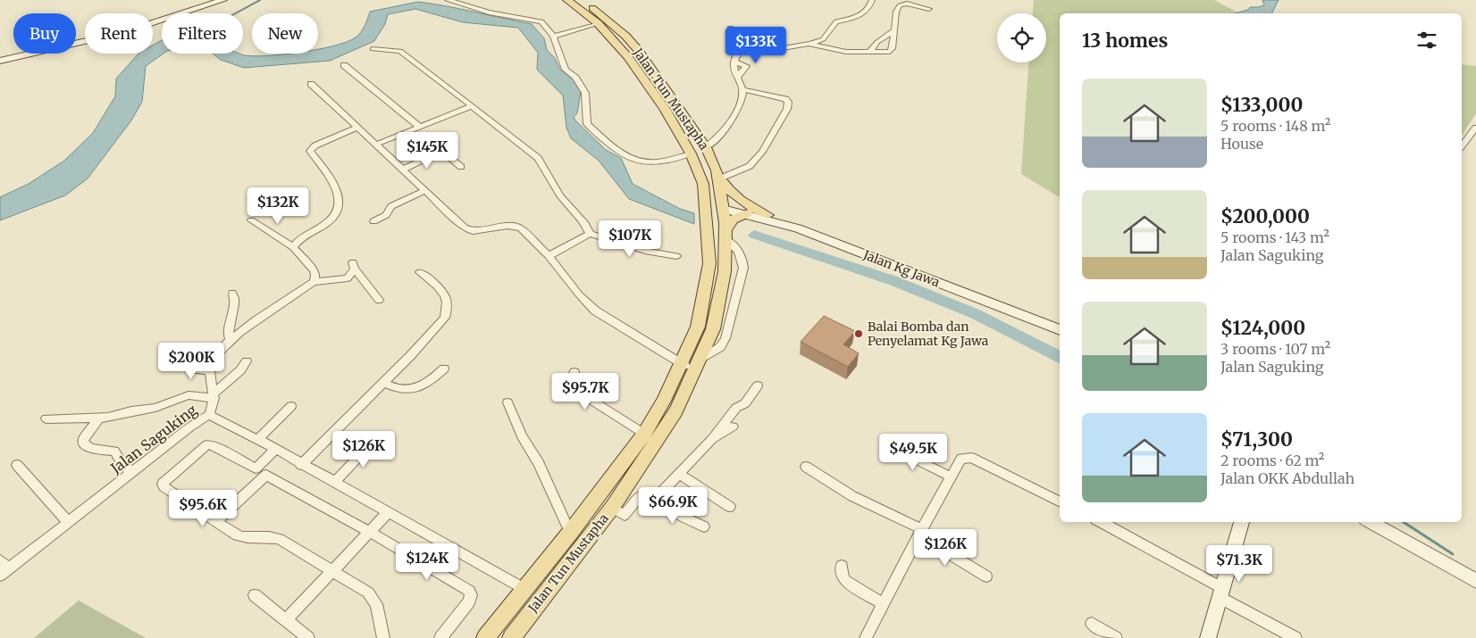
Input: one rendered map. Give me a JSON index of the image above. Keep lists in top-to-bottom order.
{
  "streets": {
    "main road": ["Jalan Tun Mustapha", "Jalan Kg Jawa"],
    "street": ["Jalan Saguking"]
  },
  "crossings": [
    ["Jalan Tun Mustapha", "Jalan Kg Jawa"]
  ],
  "places": ["Balai Bomba dan Penyelamat Kg Jawa"],
  "page": {
    "chip": [
      "Buy",
      "Rent",
      "Filters",
      "New"
    ],
    "heading": "13 homes",
    "price": [
      "$133K",
      "$145K",
      "$132K",
      "$107K",
      "$200K",
      "$95.7K",
      "$126K",
      "$49.5K",
      "$66.9K",
      "$95.6K",
      "$126K",
      "$124K",
      "$71.3K"
    ],
    "list": [
      {
        "name": "$133,000",
        "note": "5 rooms · 148 m² · House"
      },
      {
        "name": "$200,000",
        "note": "5 rooms · 143 m² · Jalan Saguking"
      },
      {
        "name": "$124,000",
        "note": "3 rooms · 107 m² · Jalan Saguking"
      },
      {
        "name": "$71,300",
        "note": "2 rooms · 62 m² · Jalan OKK Abdullah"
      }
    ]
  }
}
